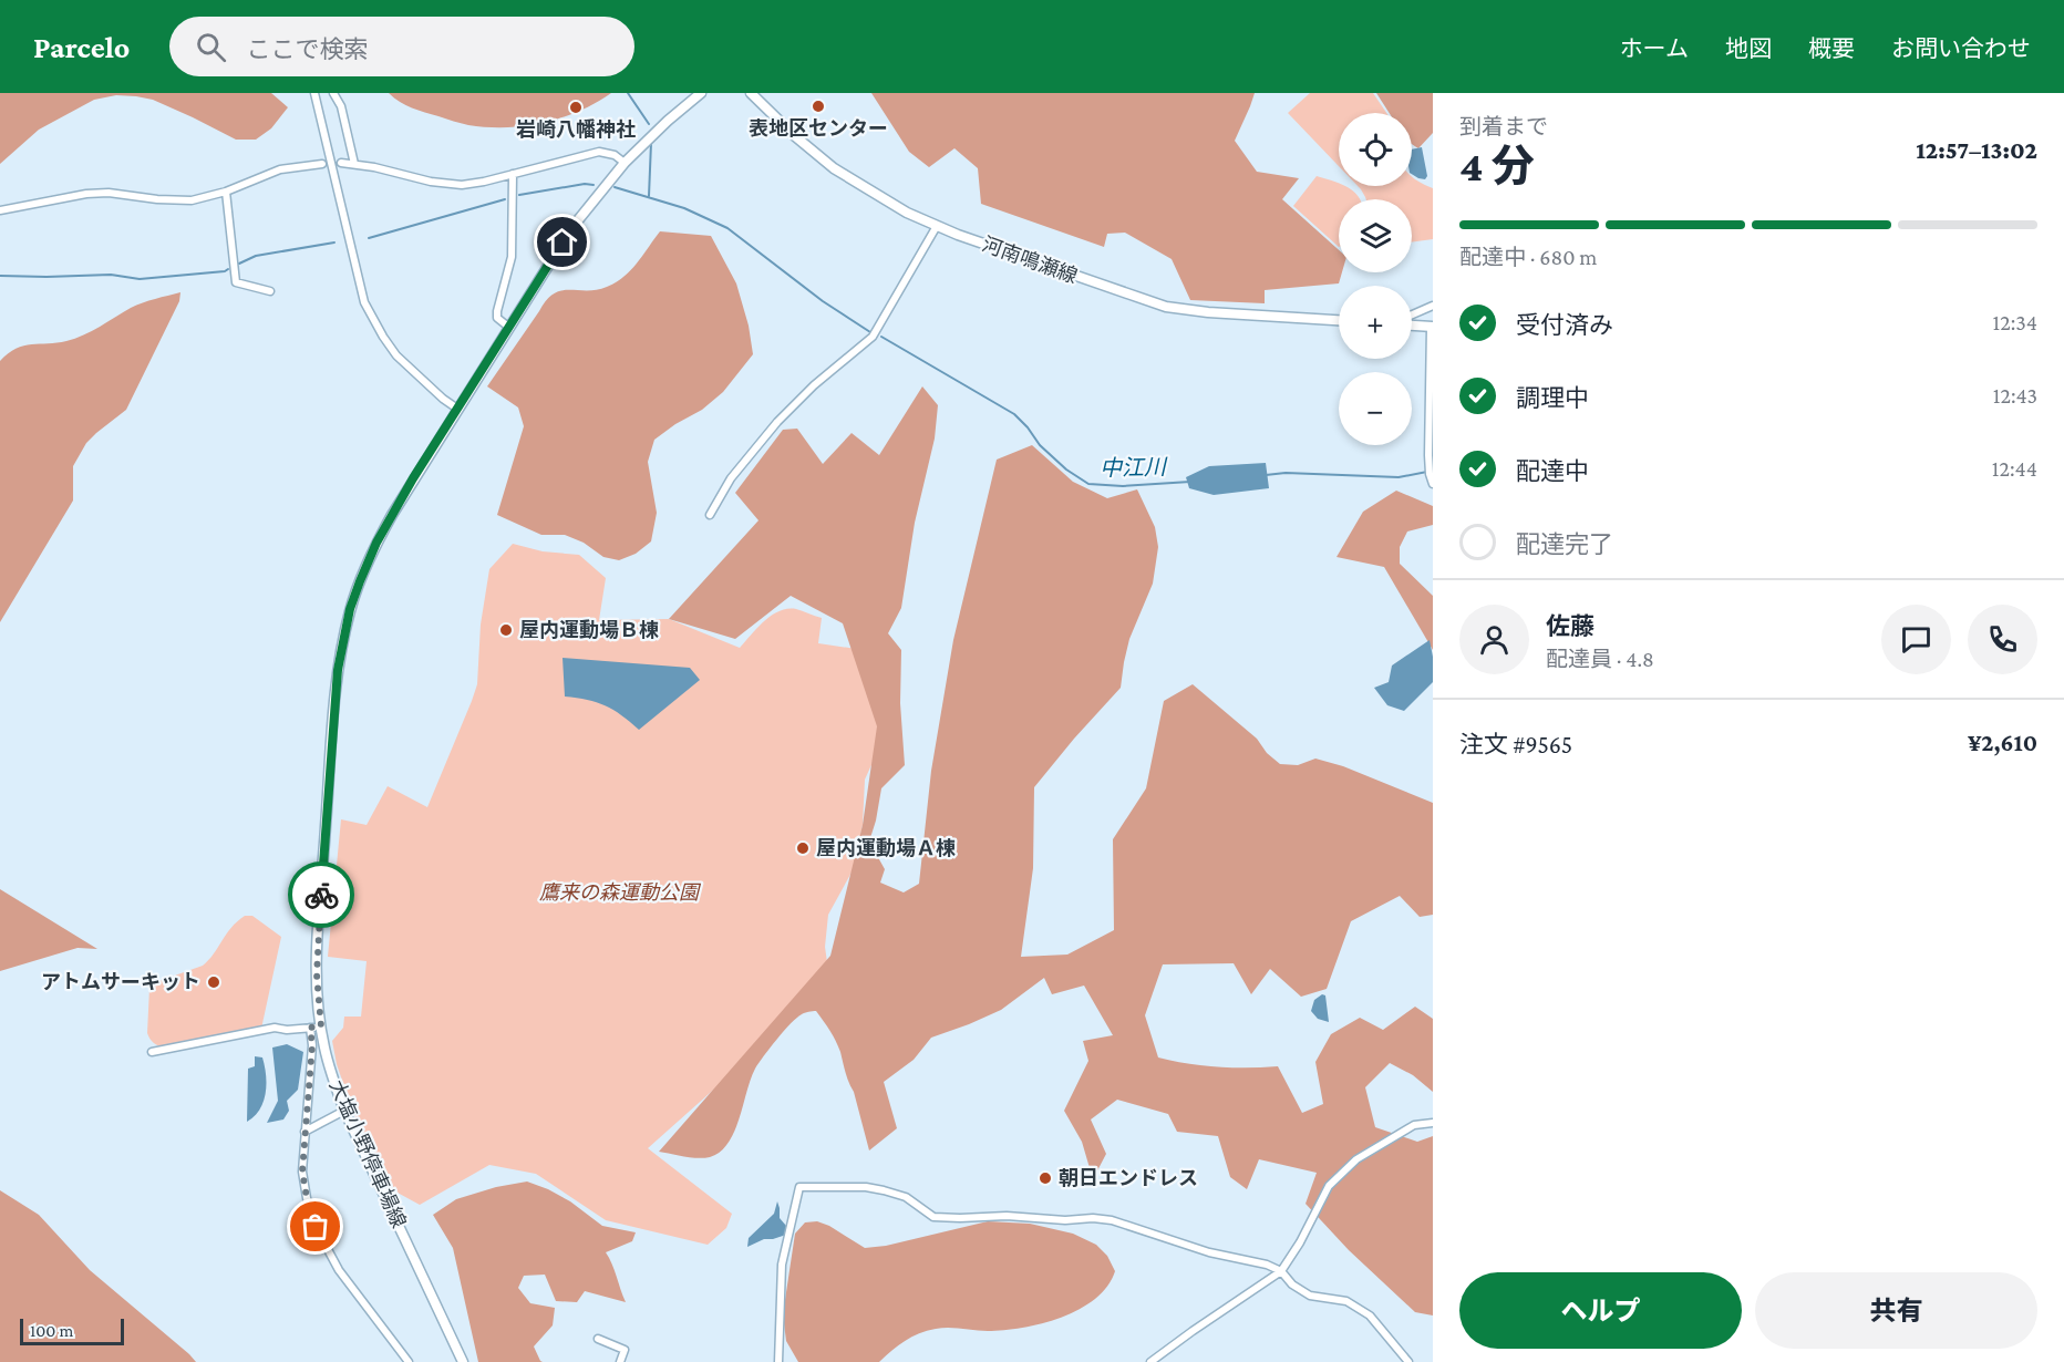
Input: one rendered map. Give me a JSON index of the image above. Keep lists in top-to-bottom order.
{
  "streets": {
    "main road": ["河南鳴瀬線", "大塩小野停車場線"]
  },
  "water": ["中江川"],
  "parks": ["鷹来の森運動公園"],
  "places": [
    "表地区センター",
    "岩崎八幡神社",
    "屋内運動場Ｂ棟",
    "屋内運動場Ａ棟",
    "アトムサーキット",
    "朝日エンドレス"
  ],
  "scale_bar": "100 m",
  "page": {
    "header": "Parcelo",
    "search": "ここで検索",
    "nav": [
      "ホーム",
      "地図",
      "概要",
      "お問い合わせ"
    ],
    "heading": ["4 分", "到着まで", "12:57–13:02"],
    "panel": [
      "佐藤",
      "配達員 · 4.8",
      "注文 #9565",
      "¥2,610"
    ],
    "map_buttons": ["+", "−"],
    "bar": "配達中 · 680 m",
    "list": [
      ["受付済み", "12:34"],
      ["調理中", "12:43"],
      ["配達中", "12:44"],
      "配達完了"
    ],
    "buttons": ["ヘルプ", "共有"],
    "scale": "100 m"
  }
}
